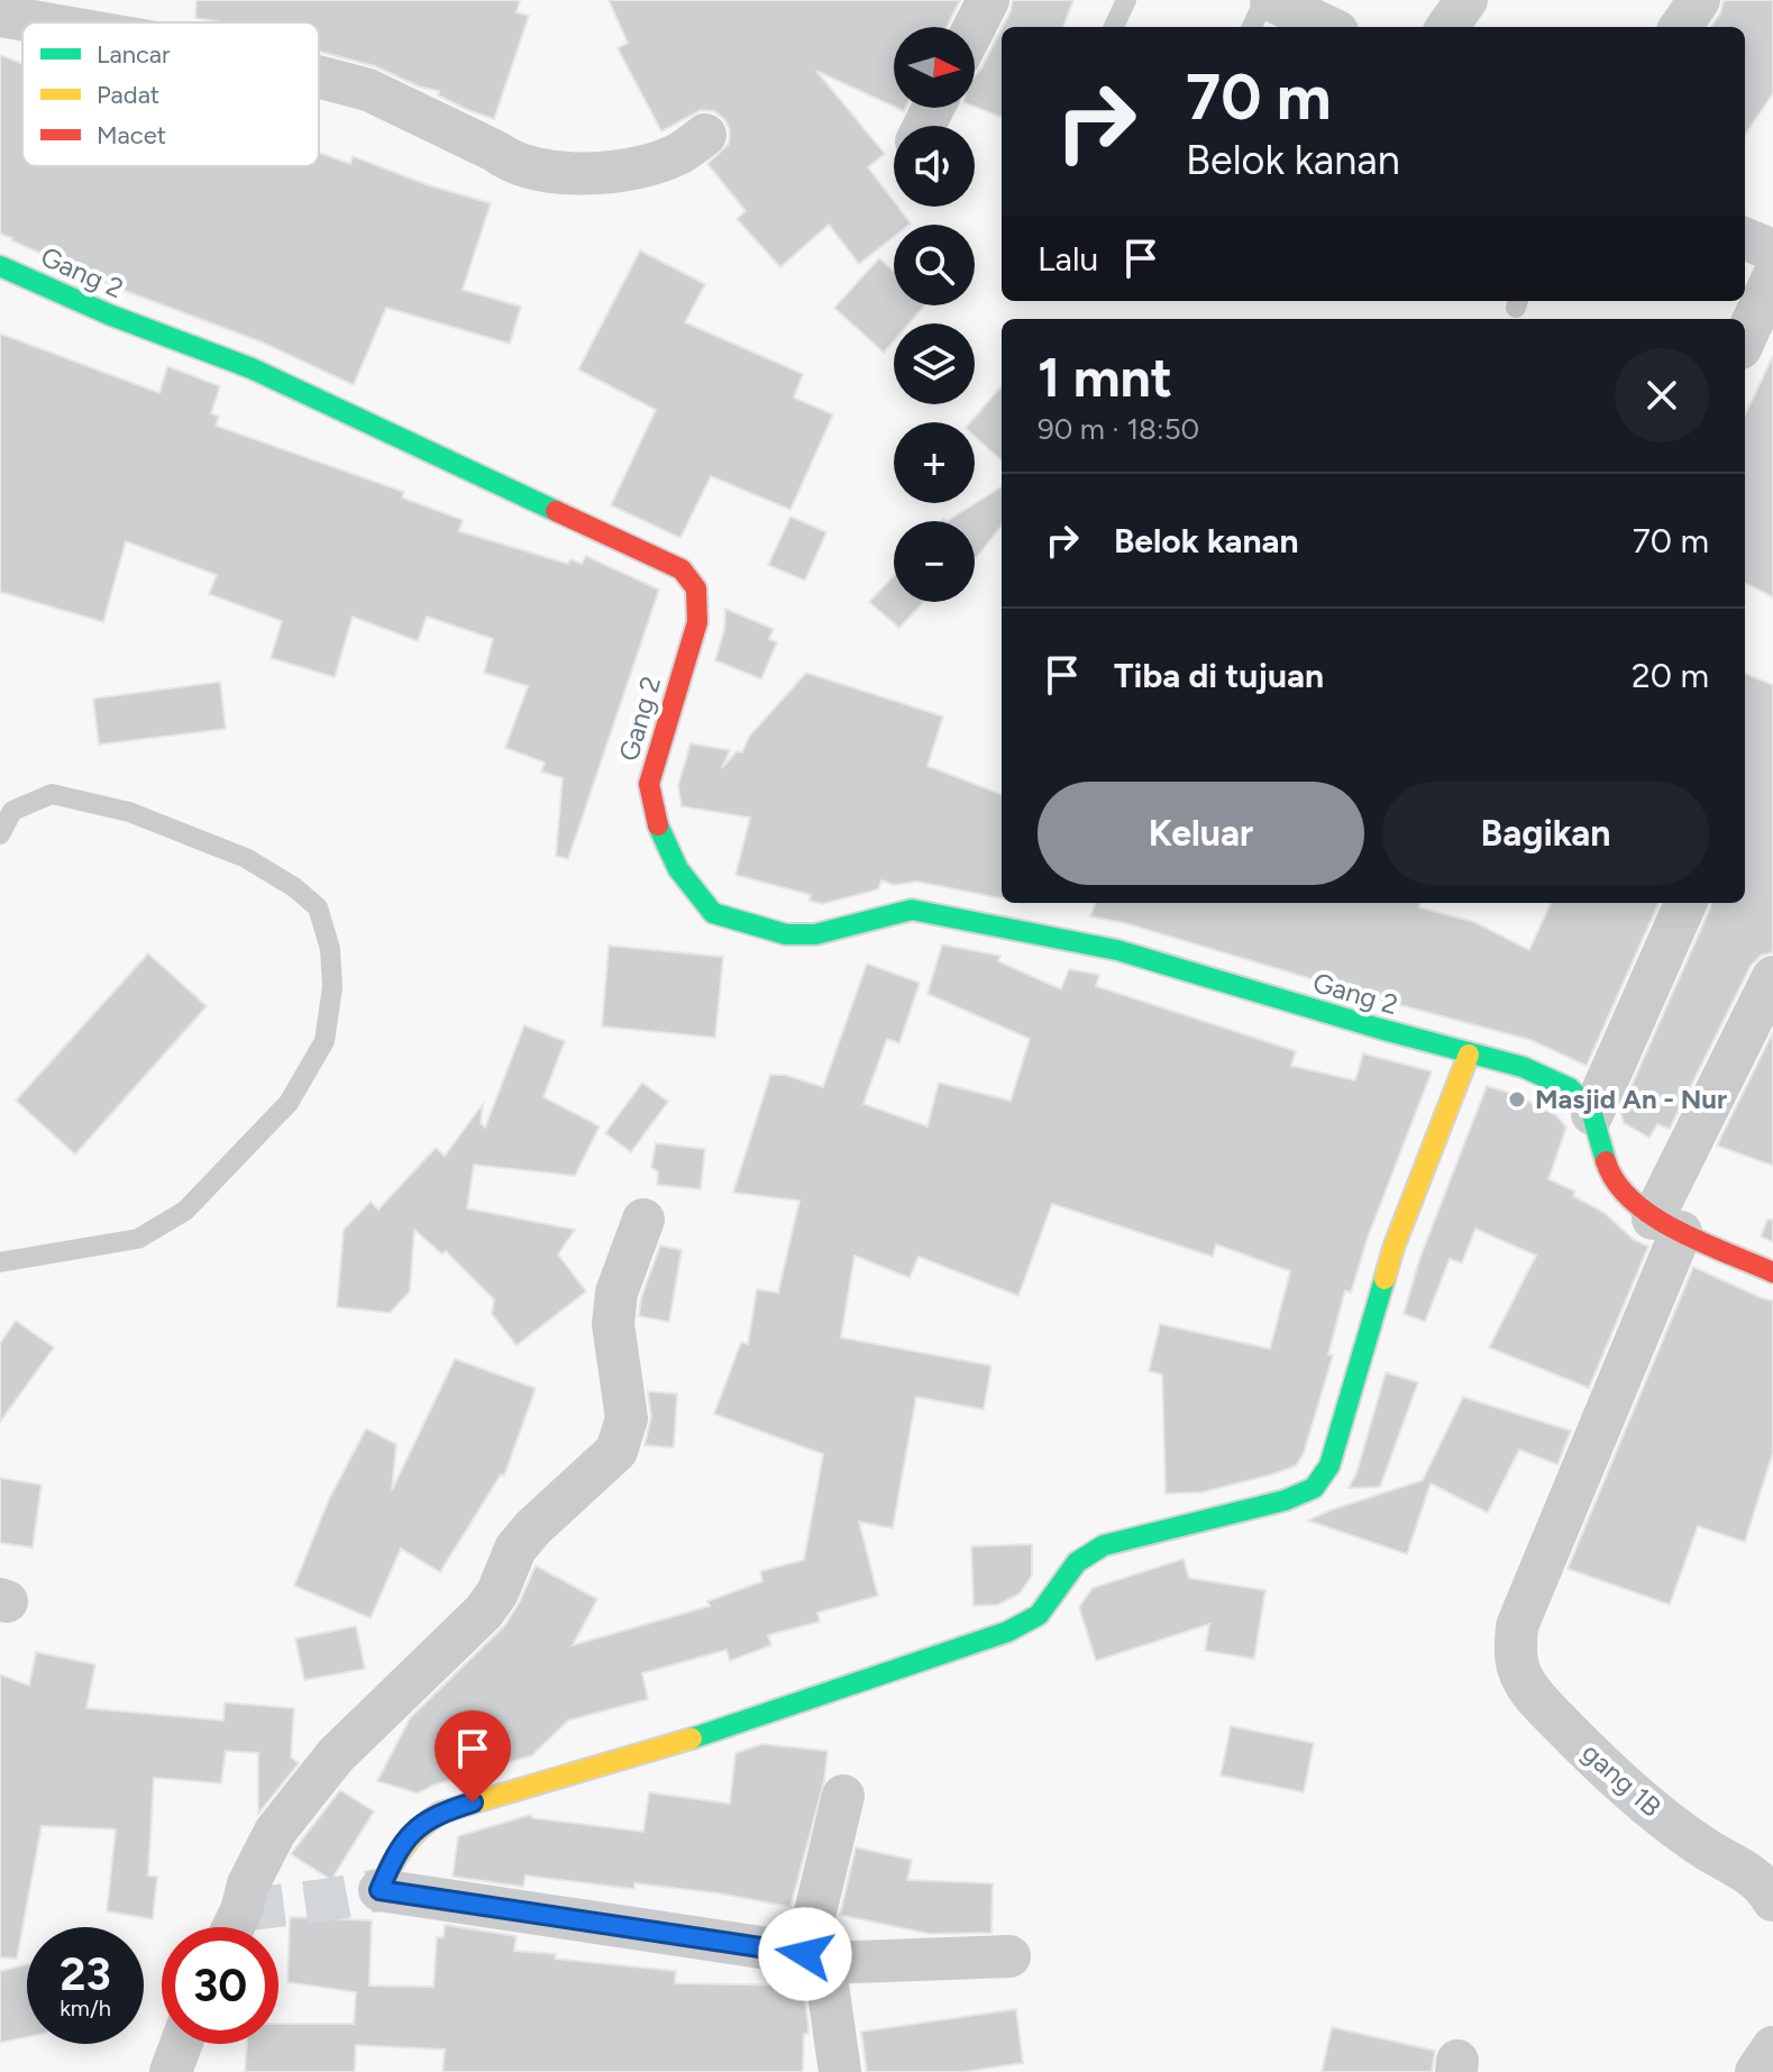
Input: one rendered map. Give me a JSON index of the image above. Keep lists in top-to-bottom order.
{
  "streets": {
    "street": ["Gang 2", "gang 1B"]
  },
  "places": ["Masjid An - Nur"],
  "legend": ["Lancar", "Padat", "Macet"],
  "north": "right",
  "page": {
    "map_buttons": ["+", "−"],
    "turn": ["70 m", "Belok kanan"],
    "then": "Lalu",
    "heading": ["1 mnt", "90 m · 18:50"],
    "list": [
      {
        "name": "Belok kanan",
        "value": "70 m"
      },
      {
        "name": "Tiba di tujuan",
        "value": "20 m"
      }
    ],
    "buttons": ["Keluar", "Bagikan"],
    "speed": "23 km/h",
    "limit": "30"
  }
}
